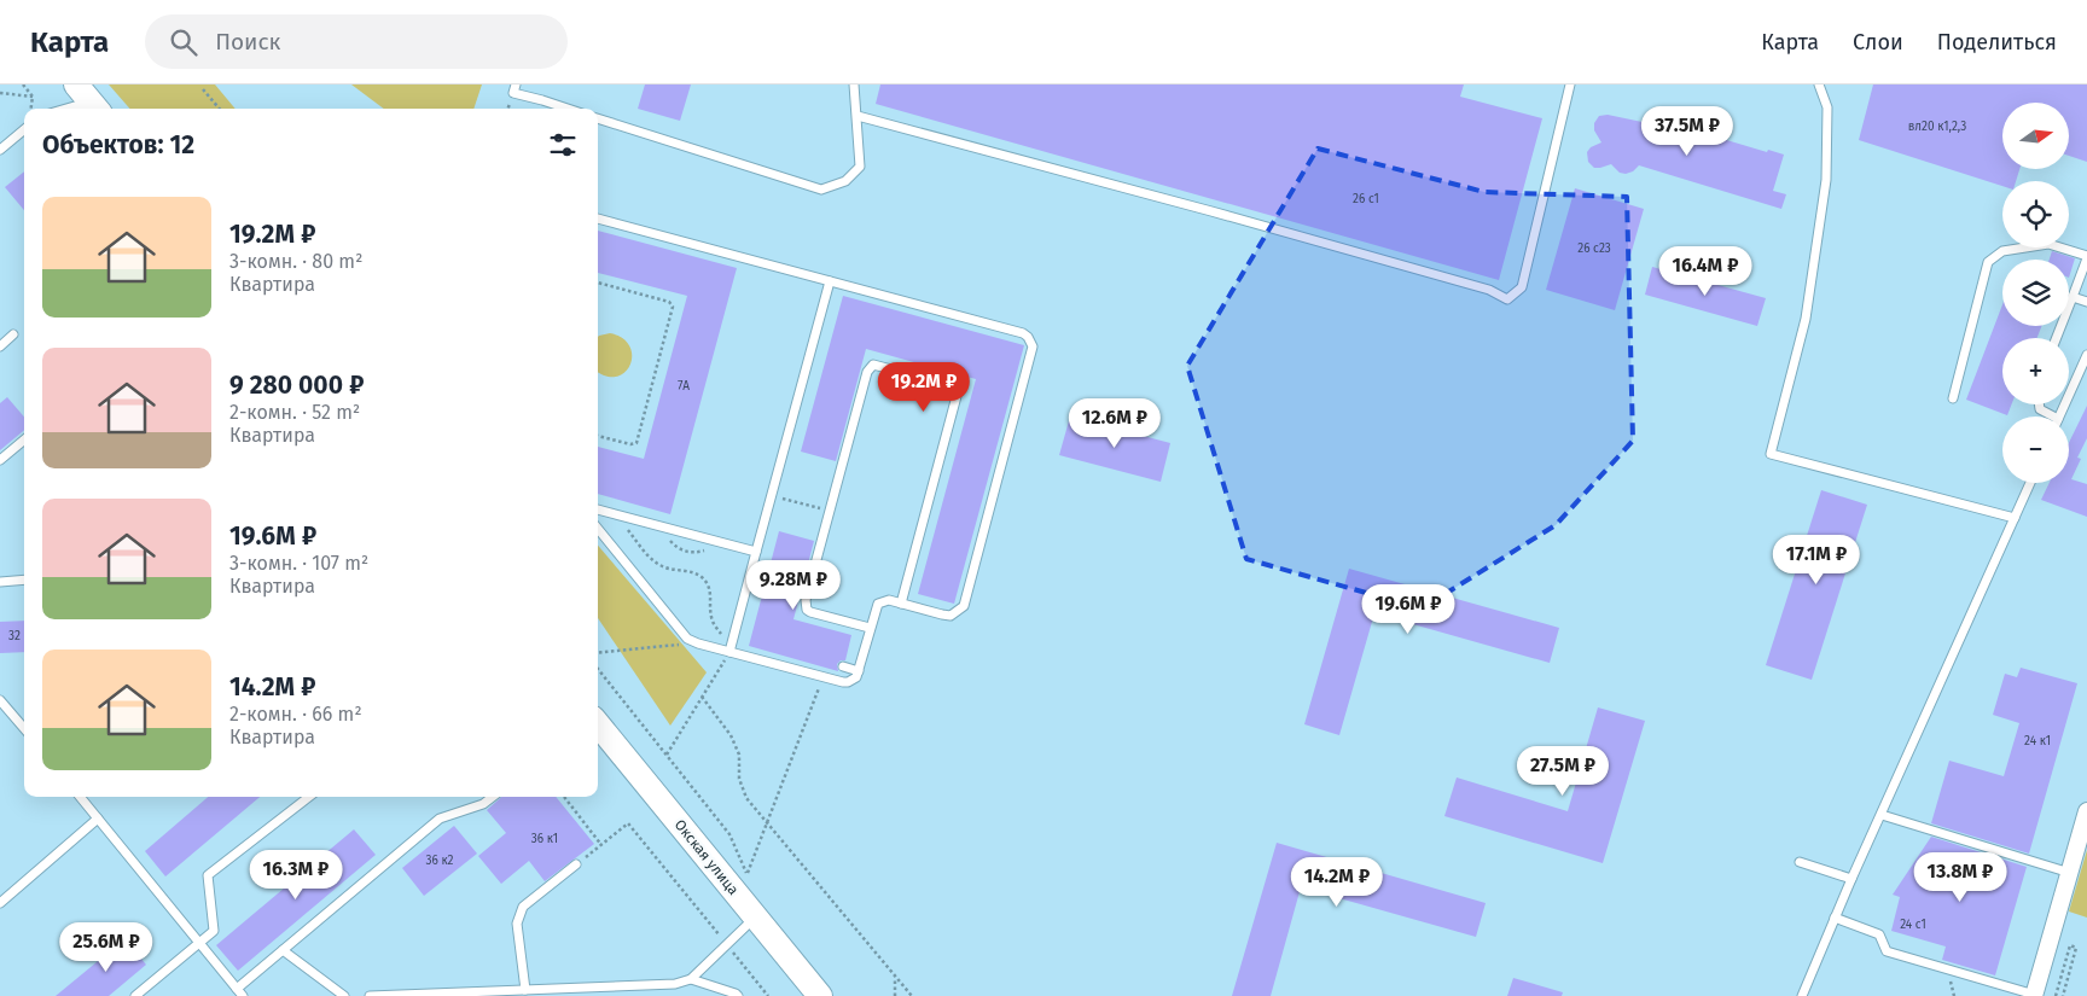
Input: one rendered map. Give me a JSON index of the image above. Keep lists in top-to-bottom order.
{
  "streets": {
    "main road": ["Окская улица"]
  },
  "house_numbers": [
    "вл20 к1,2,3",
    "26 с1",
    "26 с23",
    "7А",
    "32",
    "24 к1",
    "36 к1",
    "36 к2",
    "24 с1"
  ],
  "north": "right",
  "page": {
    "header": "Карта",
    "search": "Поиск",
    "nav": ["Карта", "Слои", "Поделиться"],
    "map_buttons": ["+", "−"],
    "price": [
      "37.5M ₽",
      "16.4M ₽",
      "19.2M ₽",
      "12.6M ₽",
      "17.1M ₽",
      "9.28M ₽",
      "19.6M ₽",
      "27.5M ₽",
      "16.3M ₽",
      "13.8M ₽",
      "14.2M ₽",
      "25.6M ₽"
    ],
    "heading": "Объектов: 12",
    "list": [
      {
        "name": "19.2M ₽",
        "note": "3-комн. · 80 m² · Квартира"
      },
      {
        "name": "9 280 000 ₽",
        "note": "2-комн. · 52 m² · Квартира"
      },
      {
        "name": "19.6M ₽",
        "note": "3-комн. · 107 m² · Квартира"
      },
      {
        "name": "14.2M ₽",
        "note": "2-комн. · 66 m² · Квартира"
      }
    ]
  }
}
